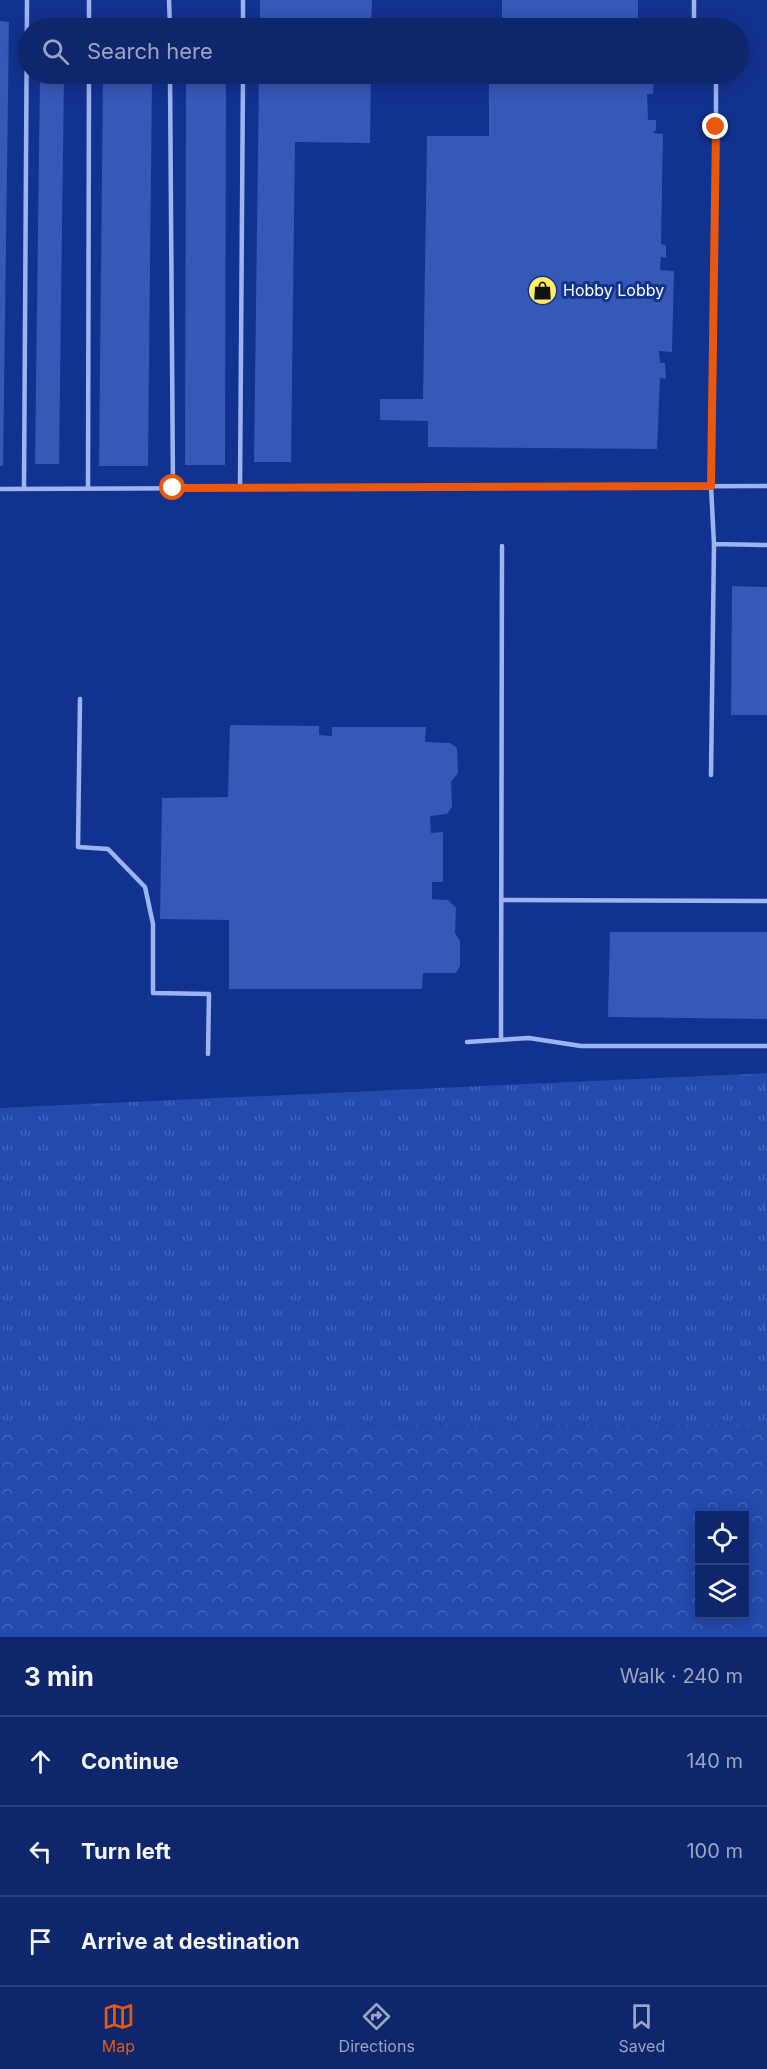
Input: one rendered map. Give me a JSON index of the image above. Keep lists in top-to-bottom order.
{
  "places": {
    "shop": ["Hobby Lobby"]
  },
  "page": {
    "search": "Search here",
    "heading": ["3 min", "Walk · 240 m"],
    "list": [
      ["Continue", "140 m"],
      ["Turn left", "100 m"],
      "Arrive at destination"
    ],
    "nav": ["Map", "Directions", "Saved"]
  }
}
